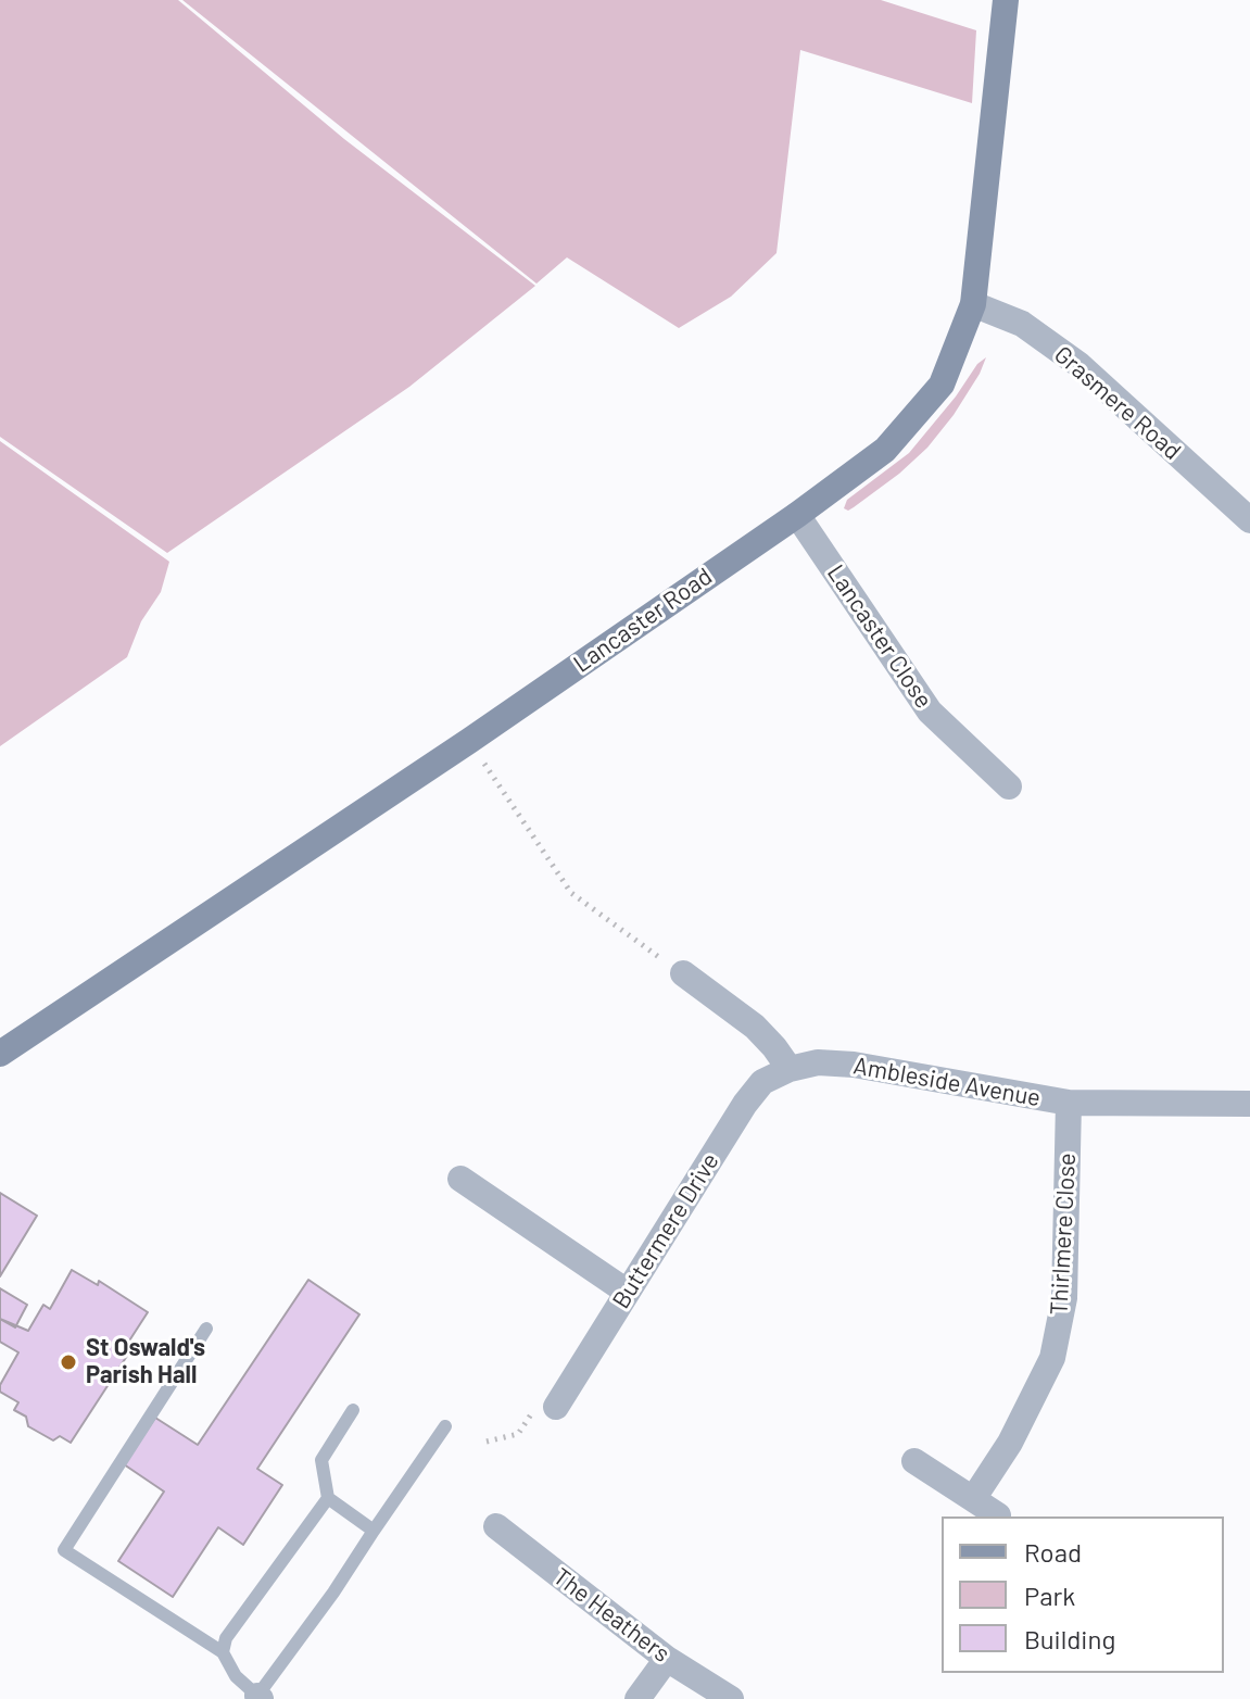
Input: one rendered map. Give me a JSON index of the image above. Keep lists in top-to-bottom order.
{
  "streets": {
    "main road": ["Lancaster Road"],
    "street": [
      "Grasmere Road",
      "Lancaster Close",
      "Ambleside Avenue",
      "Buttermere Drive",
      "Thirlmere Close",
      "The Heathers"
    ]
  },
  "crossings": [
    ["Grasmere Road", "Lancaster Road"],
    ["Lancaster Road", "Lancaster Close"],
    ["Ambleside Avenue", "Buttermere Drive"],
    ["Ambleside Avenue", "Thirlmere Close"]
  ],
  "places": ["St Oswald's Parish Hall"],
  "legend": ["Road", "Park", "Building"]
}
